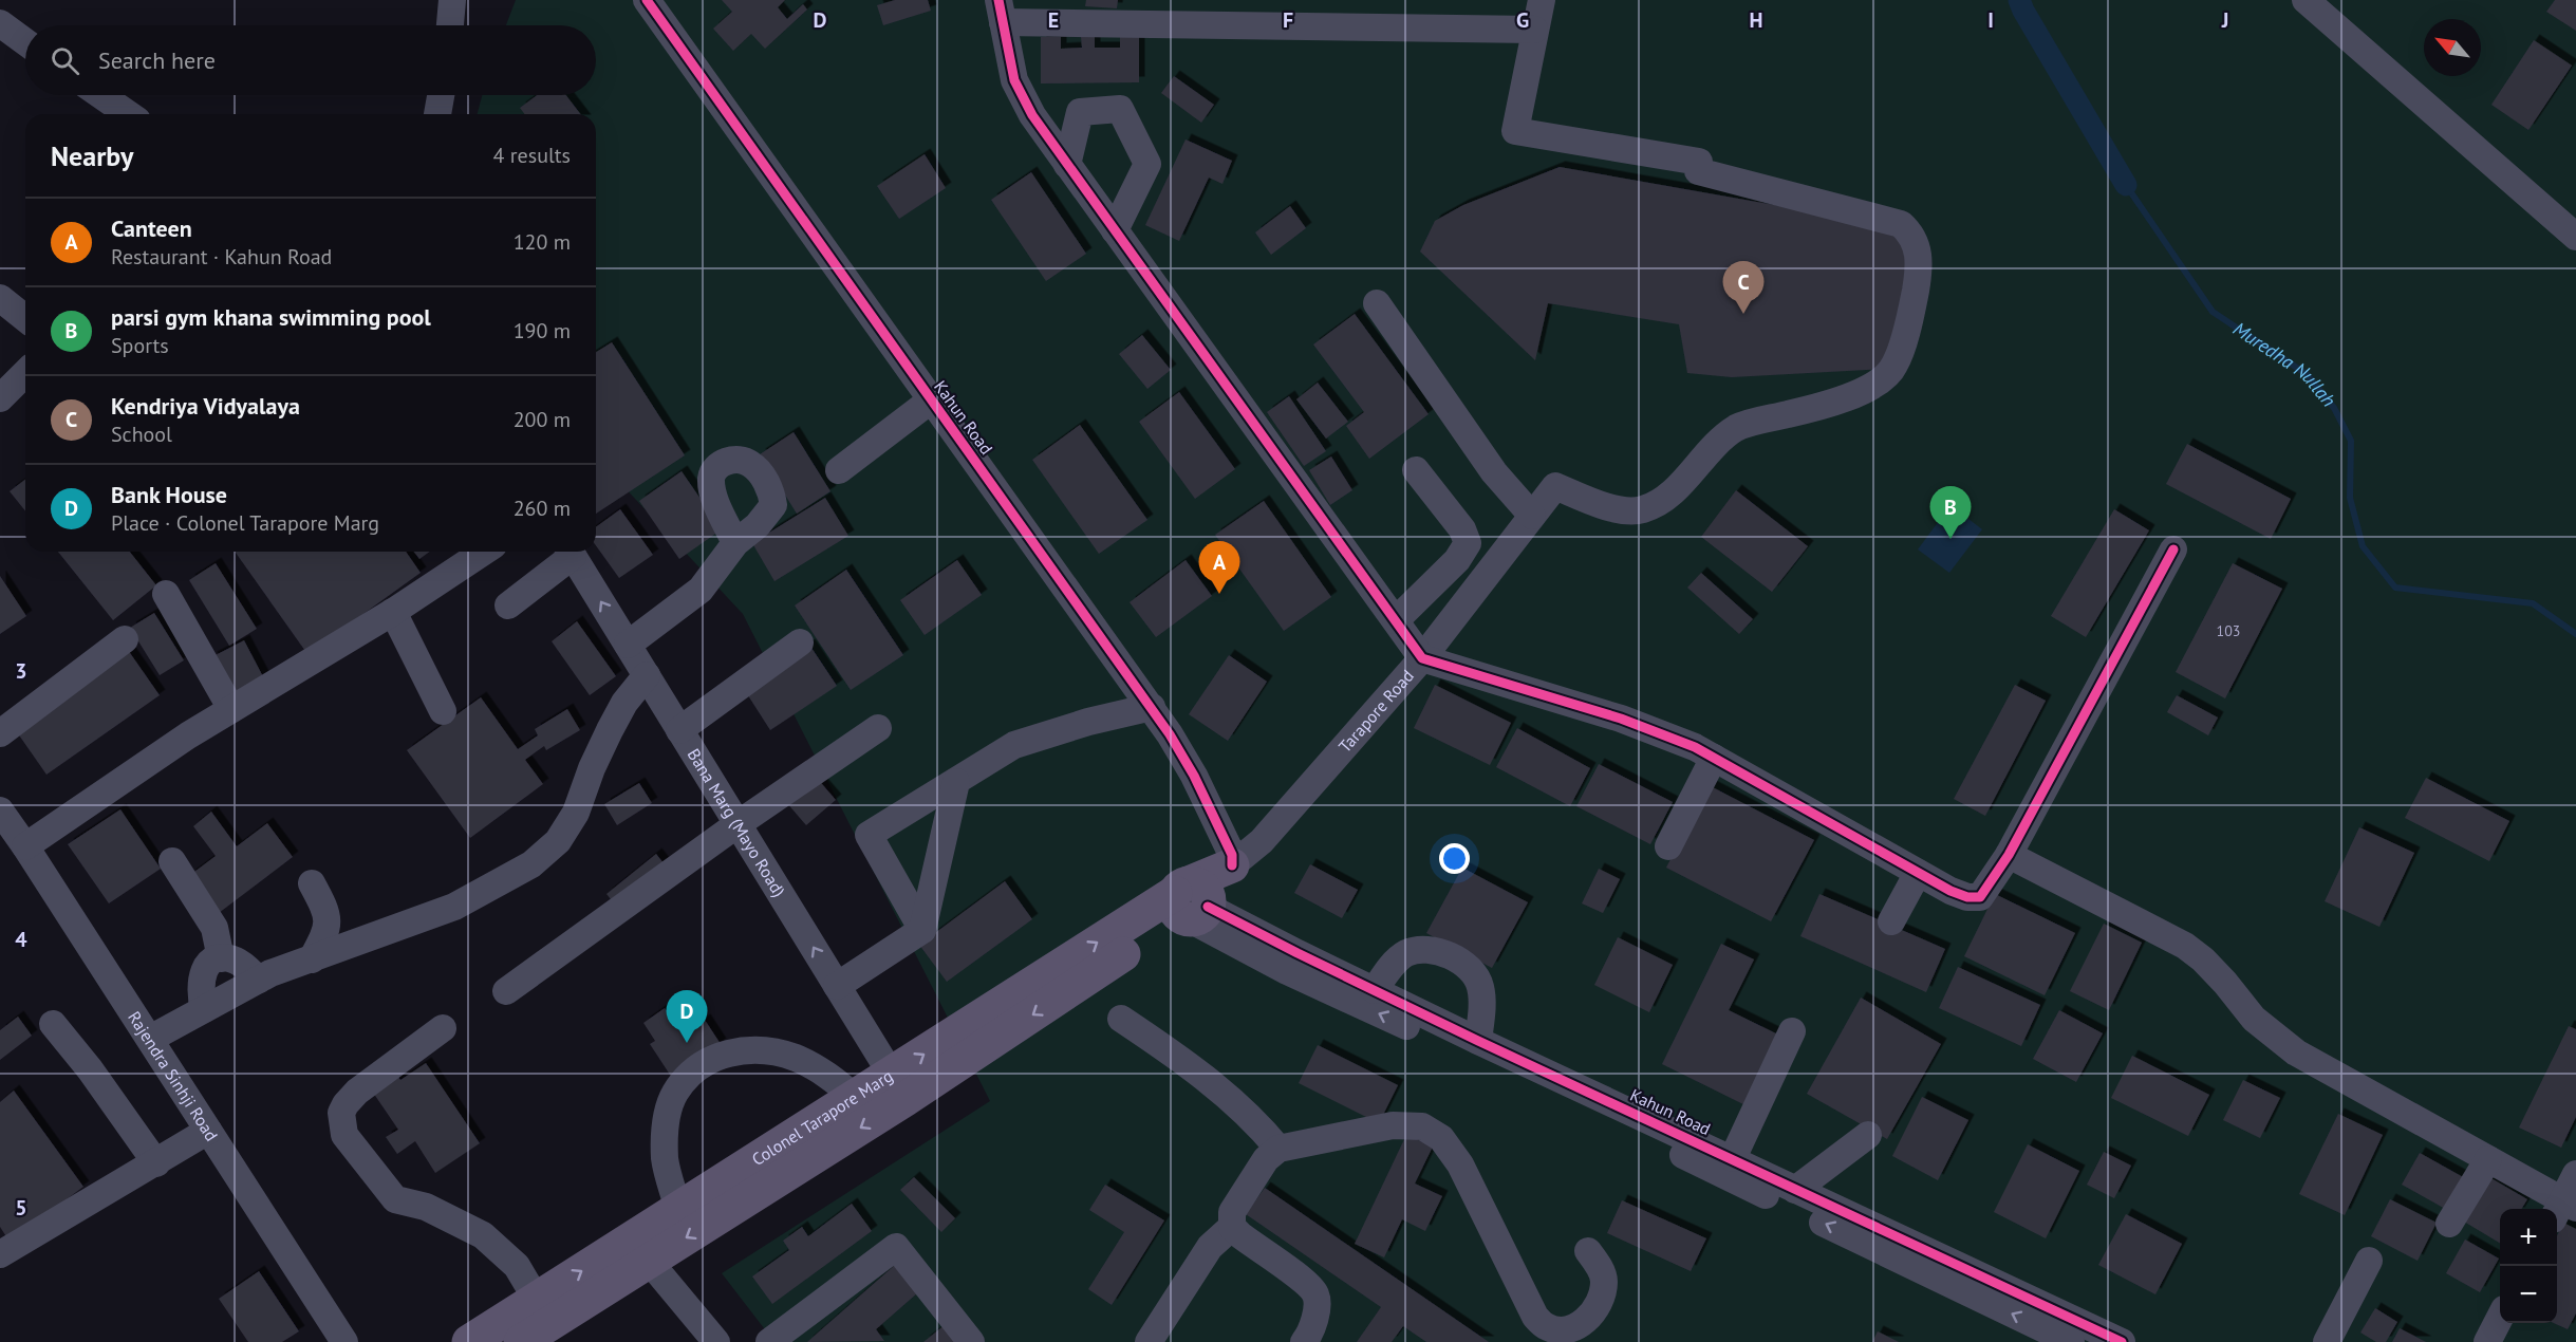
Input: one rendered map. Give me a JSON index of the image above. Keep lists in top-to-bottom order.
{
  "streets": {
    "main road": ["Colonel Tarapore Marg"],
    "street": [
      "Kahun Road",
      "Tarapore Road",
      "Bana Marg (Mayo Road)",
      "Rajendra Sinhji Road"
    ]
  },
  "crossings": [
    ["Kahun Road", "Tarapore Road"],
    ["Kahun Road", "Colonel Tarapore Marg"],
    ["Bana Marg (Mayo Road)", "Colonel Tarapore Marg"]
  ],
  "one_way": ["Bana Marg (Mayo Road)"],
  "water": ["Muredha Nullah"],
  "house_numbers": ["103"],
  "north": "top left",
  "page": {
    "search": "Search here",
    "heading": ["Nearby", "4 results"],
    "list": [
      {
        "mark": "A",
        "name": "Canteen",
        "note": "Restaurant · Kahun Road",
        "value": "120 m"
      },
      {
        "mark": "B",
        "name": "parsi gym khana swimming pool",
        "note": "Sports",
        "value": "190 m"
      },
      {
        "mark": "C",
        "name": "Kendriya Vidyalaya",
        "note": "School",
        "value": "200 m"
      },
      {
        "mark": "D",
        "name": "Bank House",
        "note": "Place · Colonel Tarapore Marg",
        "value": "260 m"
      }
    ],
    "pins": [
      "C",
      "B",
      "A",
      "D"
    ],
    "map_buttons": ["+", "−"]
  },
  "grid": {
    "columns": [
      "D",
      "E",
      "F",
      "G",
      "H",
      "I",
      "J"
    ],
    "rows": ["3", "4", "5"]
  }
}
